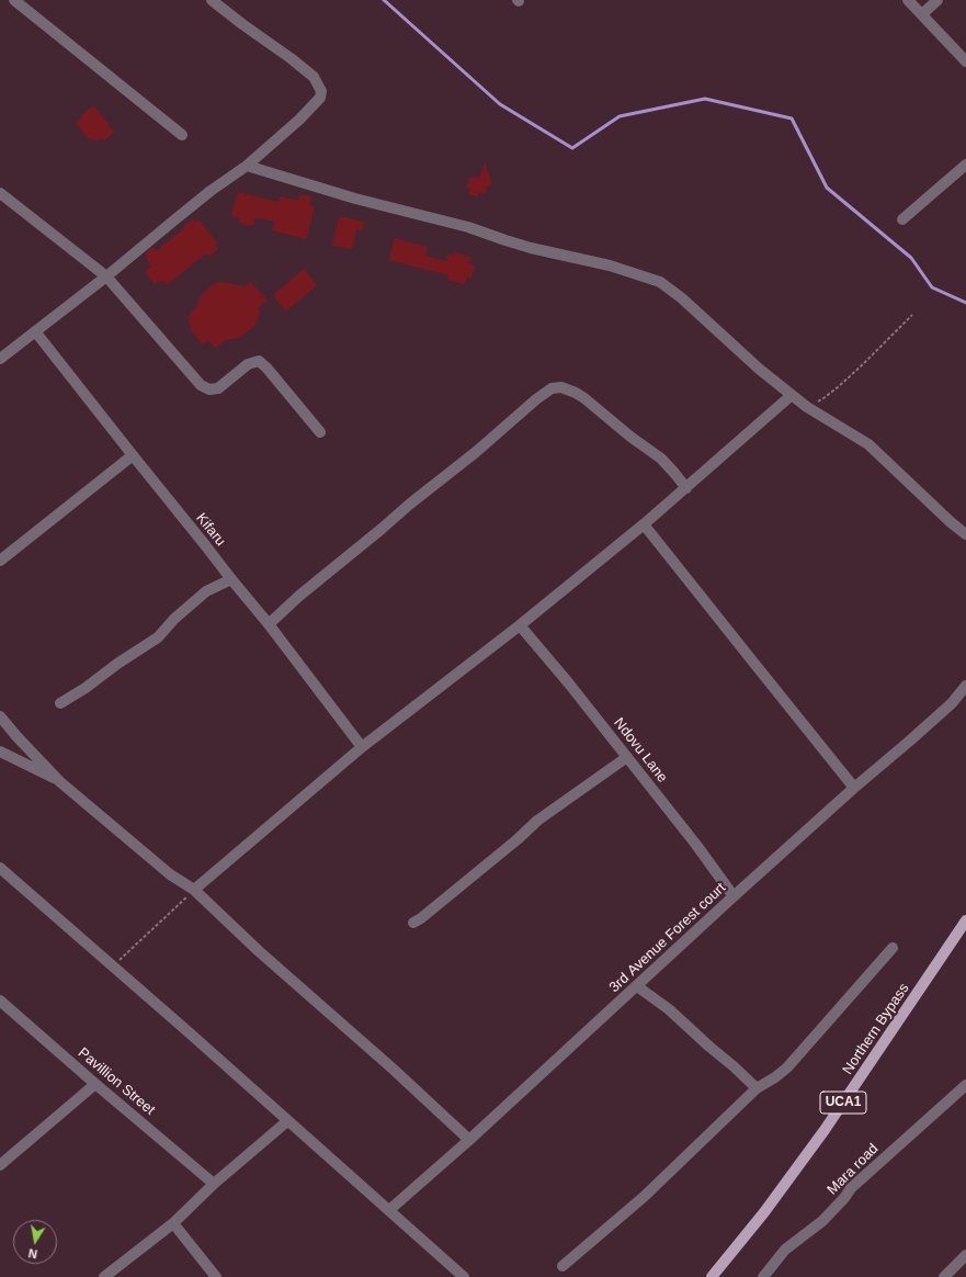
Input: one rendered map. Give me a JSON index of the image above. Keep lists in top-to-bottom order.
{
  "streets": {
    "main road": ["Northern Bypass", "UCA1"],
    "street": [
      "Kifaru",
      "Ndovu Lane",
      "3rd Avenue Forest court",
      "Pavillion Street",
      "Mara road"
    ]
  },
  "crossings": [
    ["Ndovu Lane", "3rd Avenue Forest court"]
  ],
  "north": "bottom"
}
